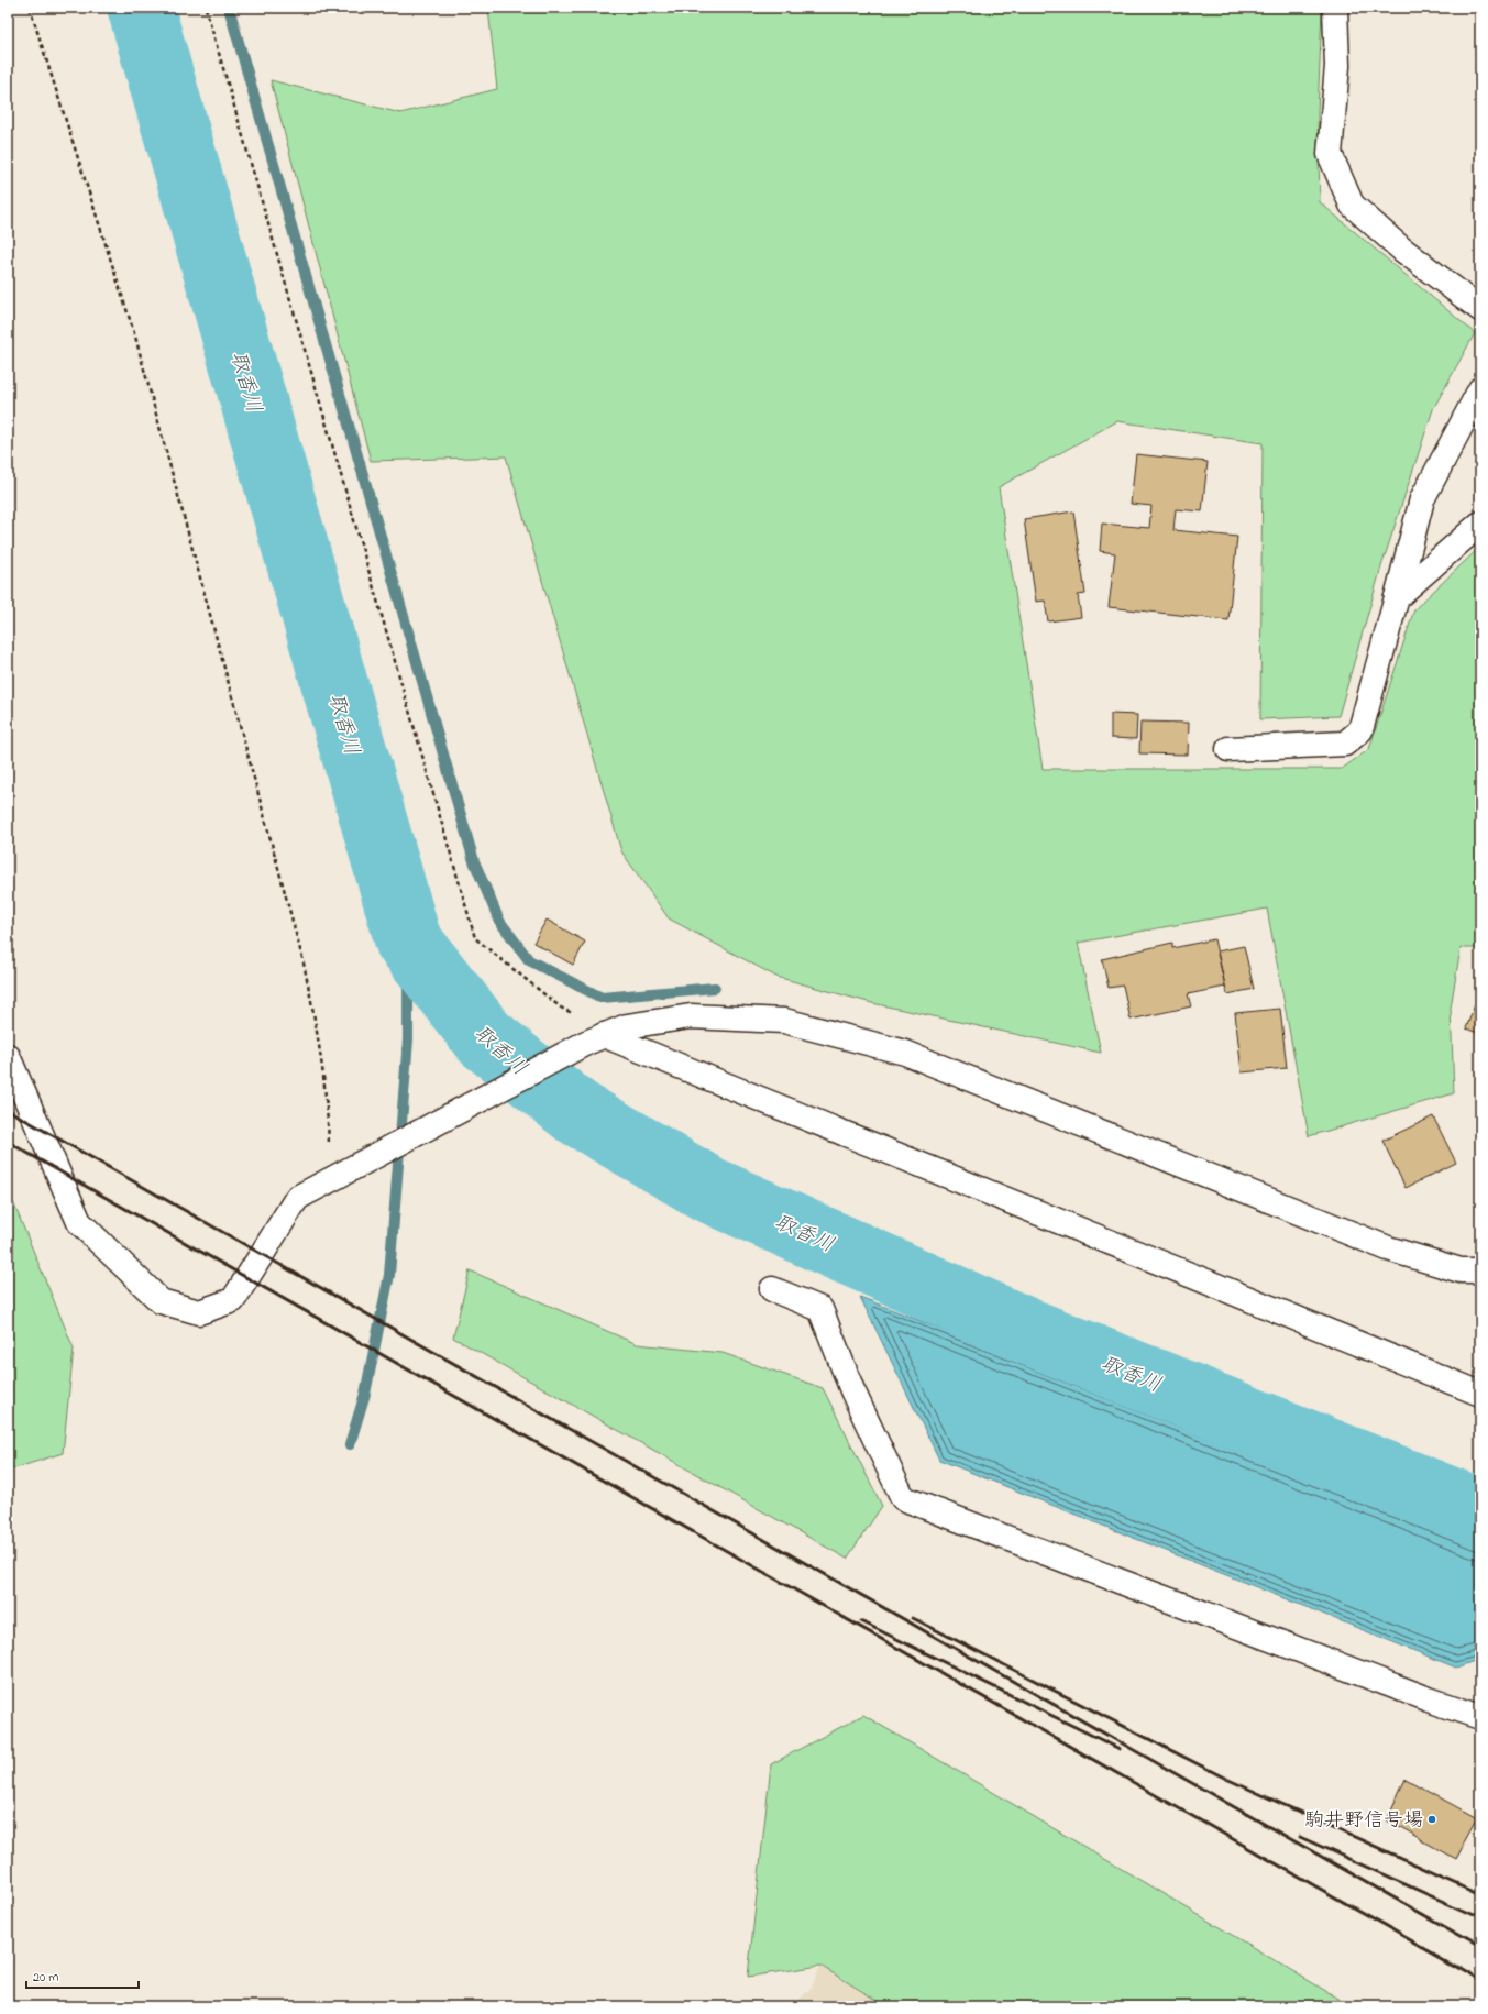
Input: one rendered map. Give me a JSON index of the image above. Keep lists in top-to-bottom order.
{
  "water": ["取香川"],
  "places": ["駒井野信号場"],
  "scale_bar": "20 m"
}
